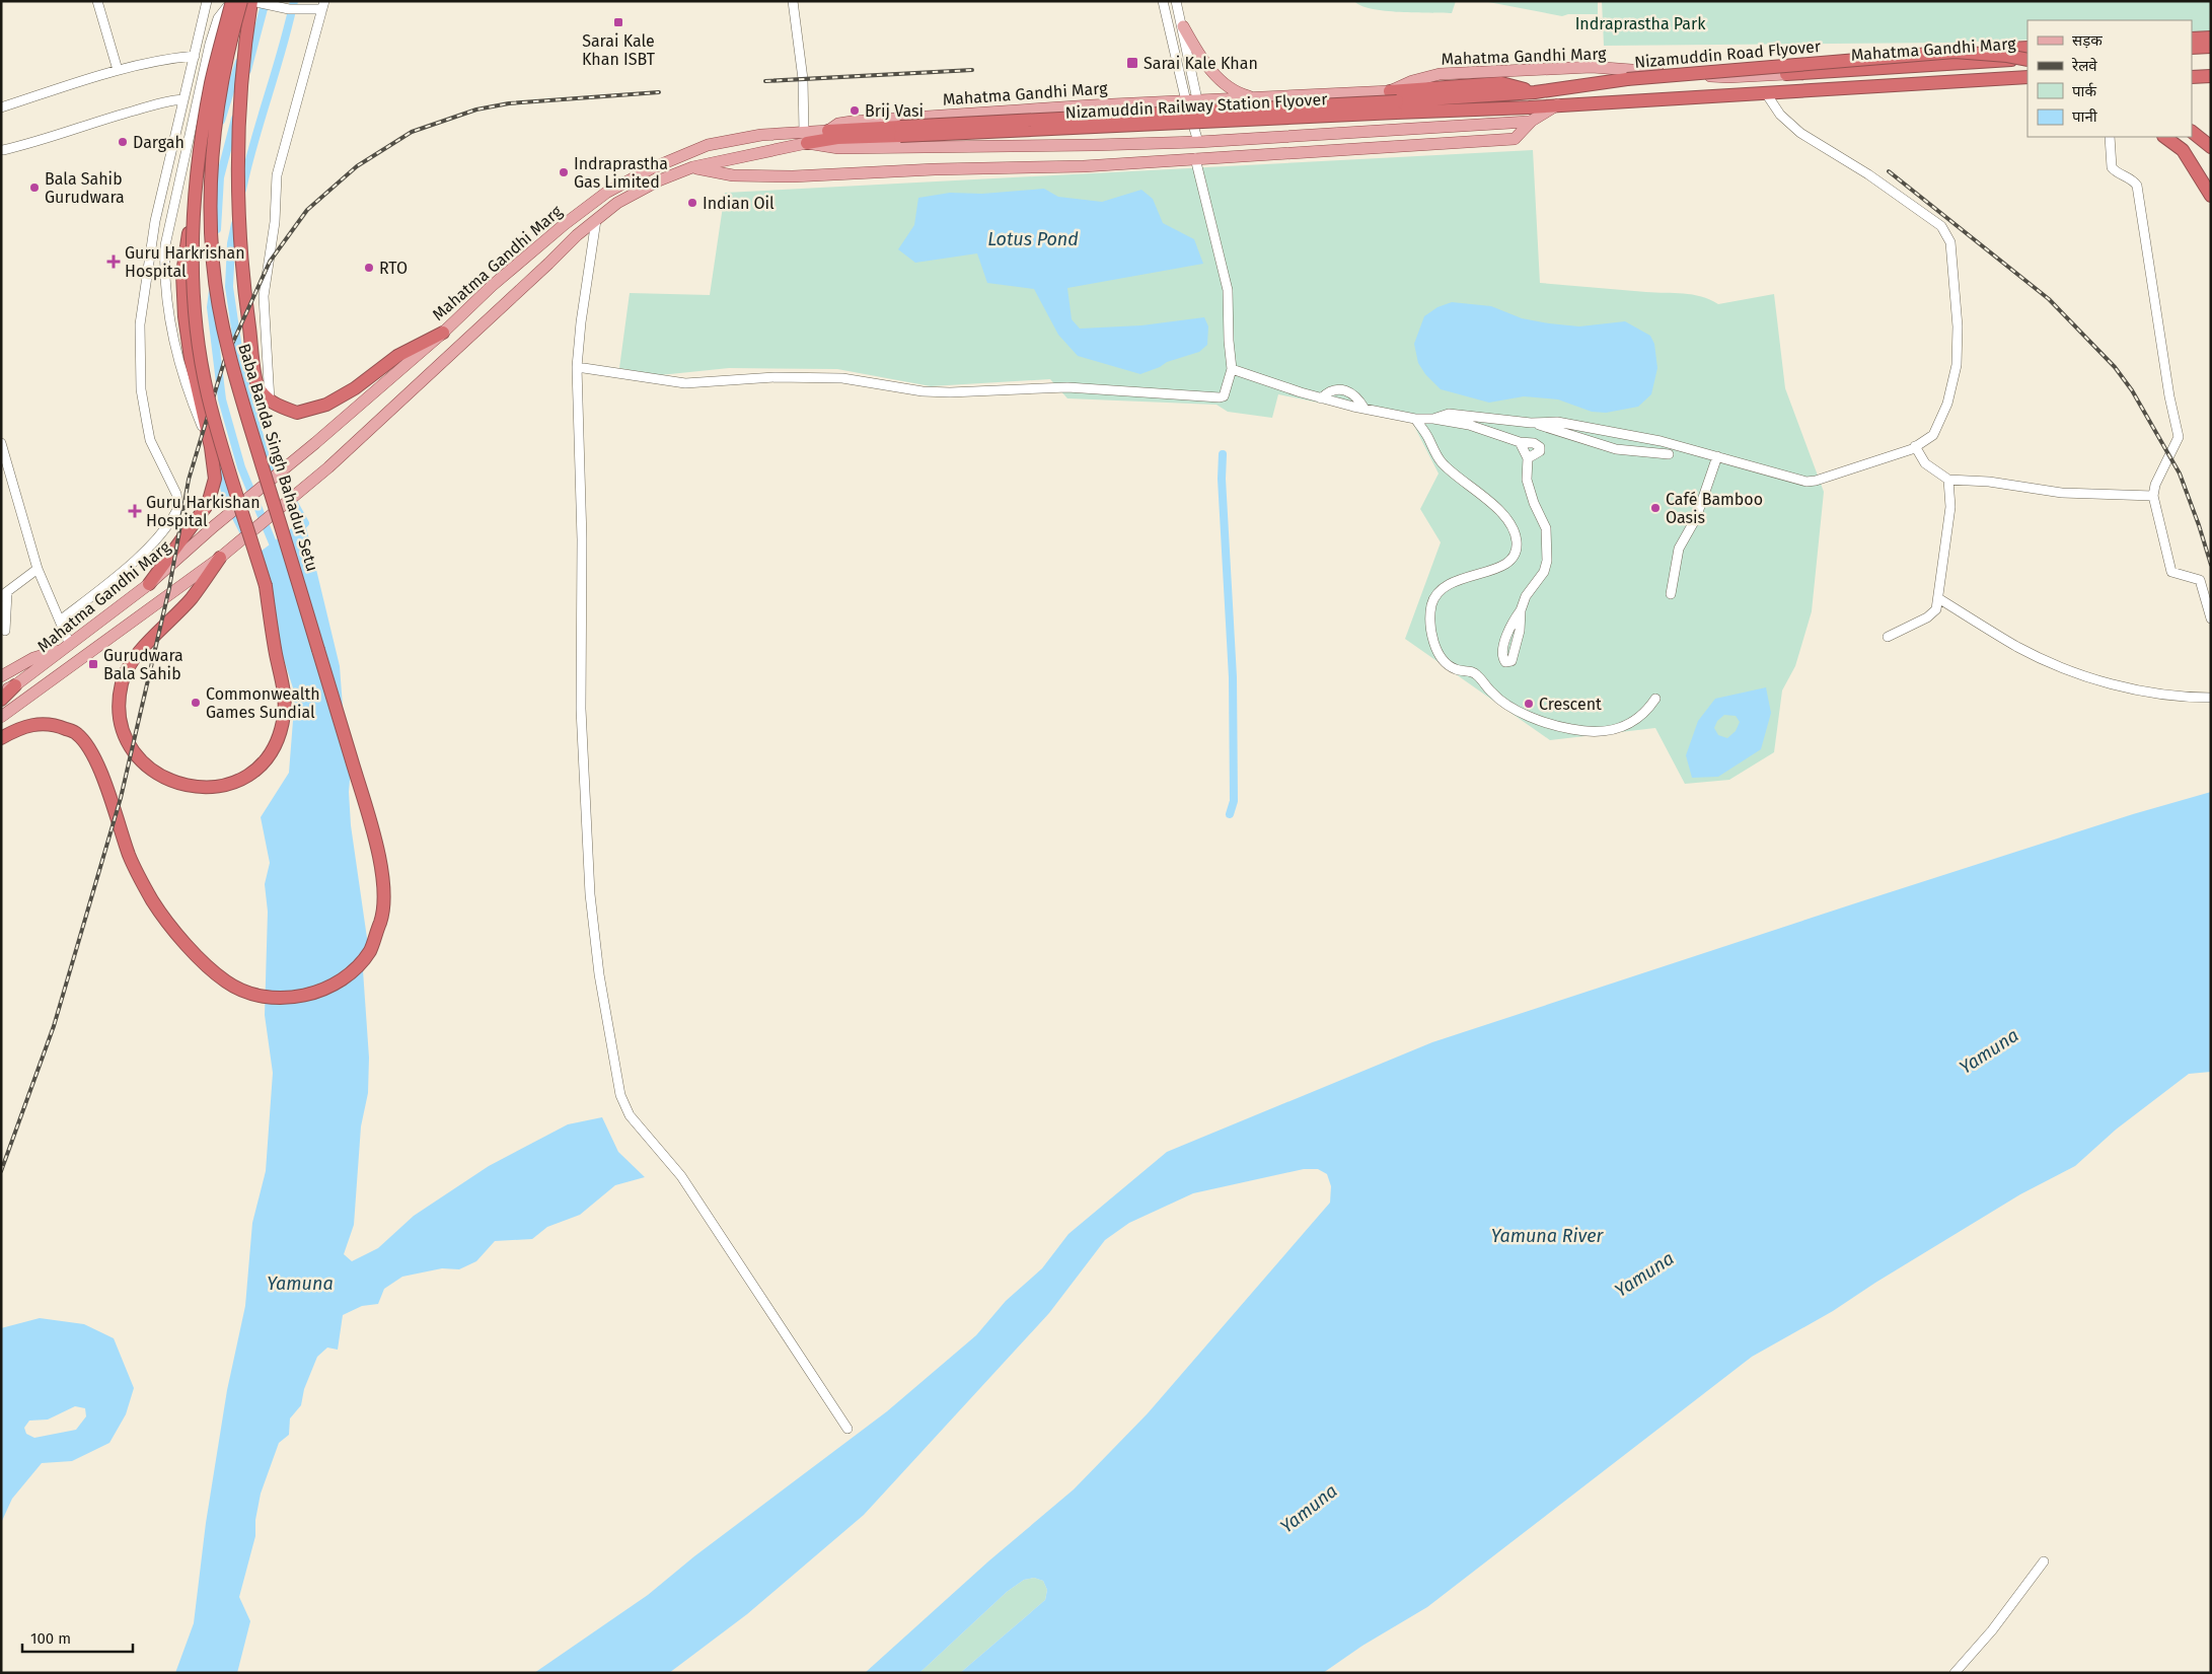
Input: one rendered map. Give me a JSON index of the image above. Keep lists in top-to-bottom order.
{
  "streets": {
    "highway": [
      "Mahatma Gandhi Marg",
      "Nizamuddin Road Flyover",
      "Nizamuddin Railway Station Flyover",
      "Baba Banda Singh Bahadur Setu"
    ]
  },
  "crossings": [
    ["Mahatma Gandhi Marg", "Nizamuddin Railway Station Flyover"],
    ["Nizamuddin Road Flyover", "Nizamuddin Railway Station Flyover"]
  ],
  "water": ["Lotus Pond", "Yamuna", "Yamuna River"],
  "parks": ["Indraprastha Park"],
  "places": {
    "transit": ["Sarai Kale Khan ISBT", "Sarai Kale Khan", "Gurudwara Bala Sahib"],
    "other": [
      "Brij Vasi",
      "Dargah",
      "Indraprastha Gas Limited",
      "Bala Sahib Gurudwara",
      "Indian Oil",
      "RTO",
      "Café Bamboo Oasis",
      "Commonwealth Games Sundial",
      "Crescent"
    ],
    "health": ["Guru Harkrishan Hospital", "Guru Harkishan Hospital"]
  },
  "legend": [
    "सड़क",
    "रेलवे",
    "पार्क",
    "पानी"
  ],
  "scale_bar": "100 m"
}
